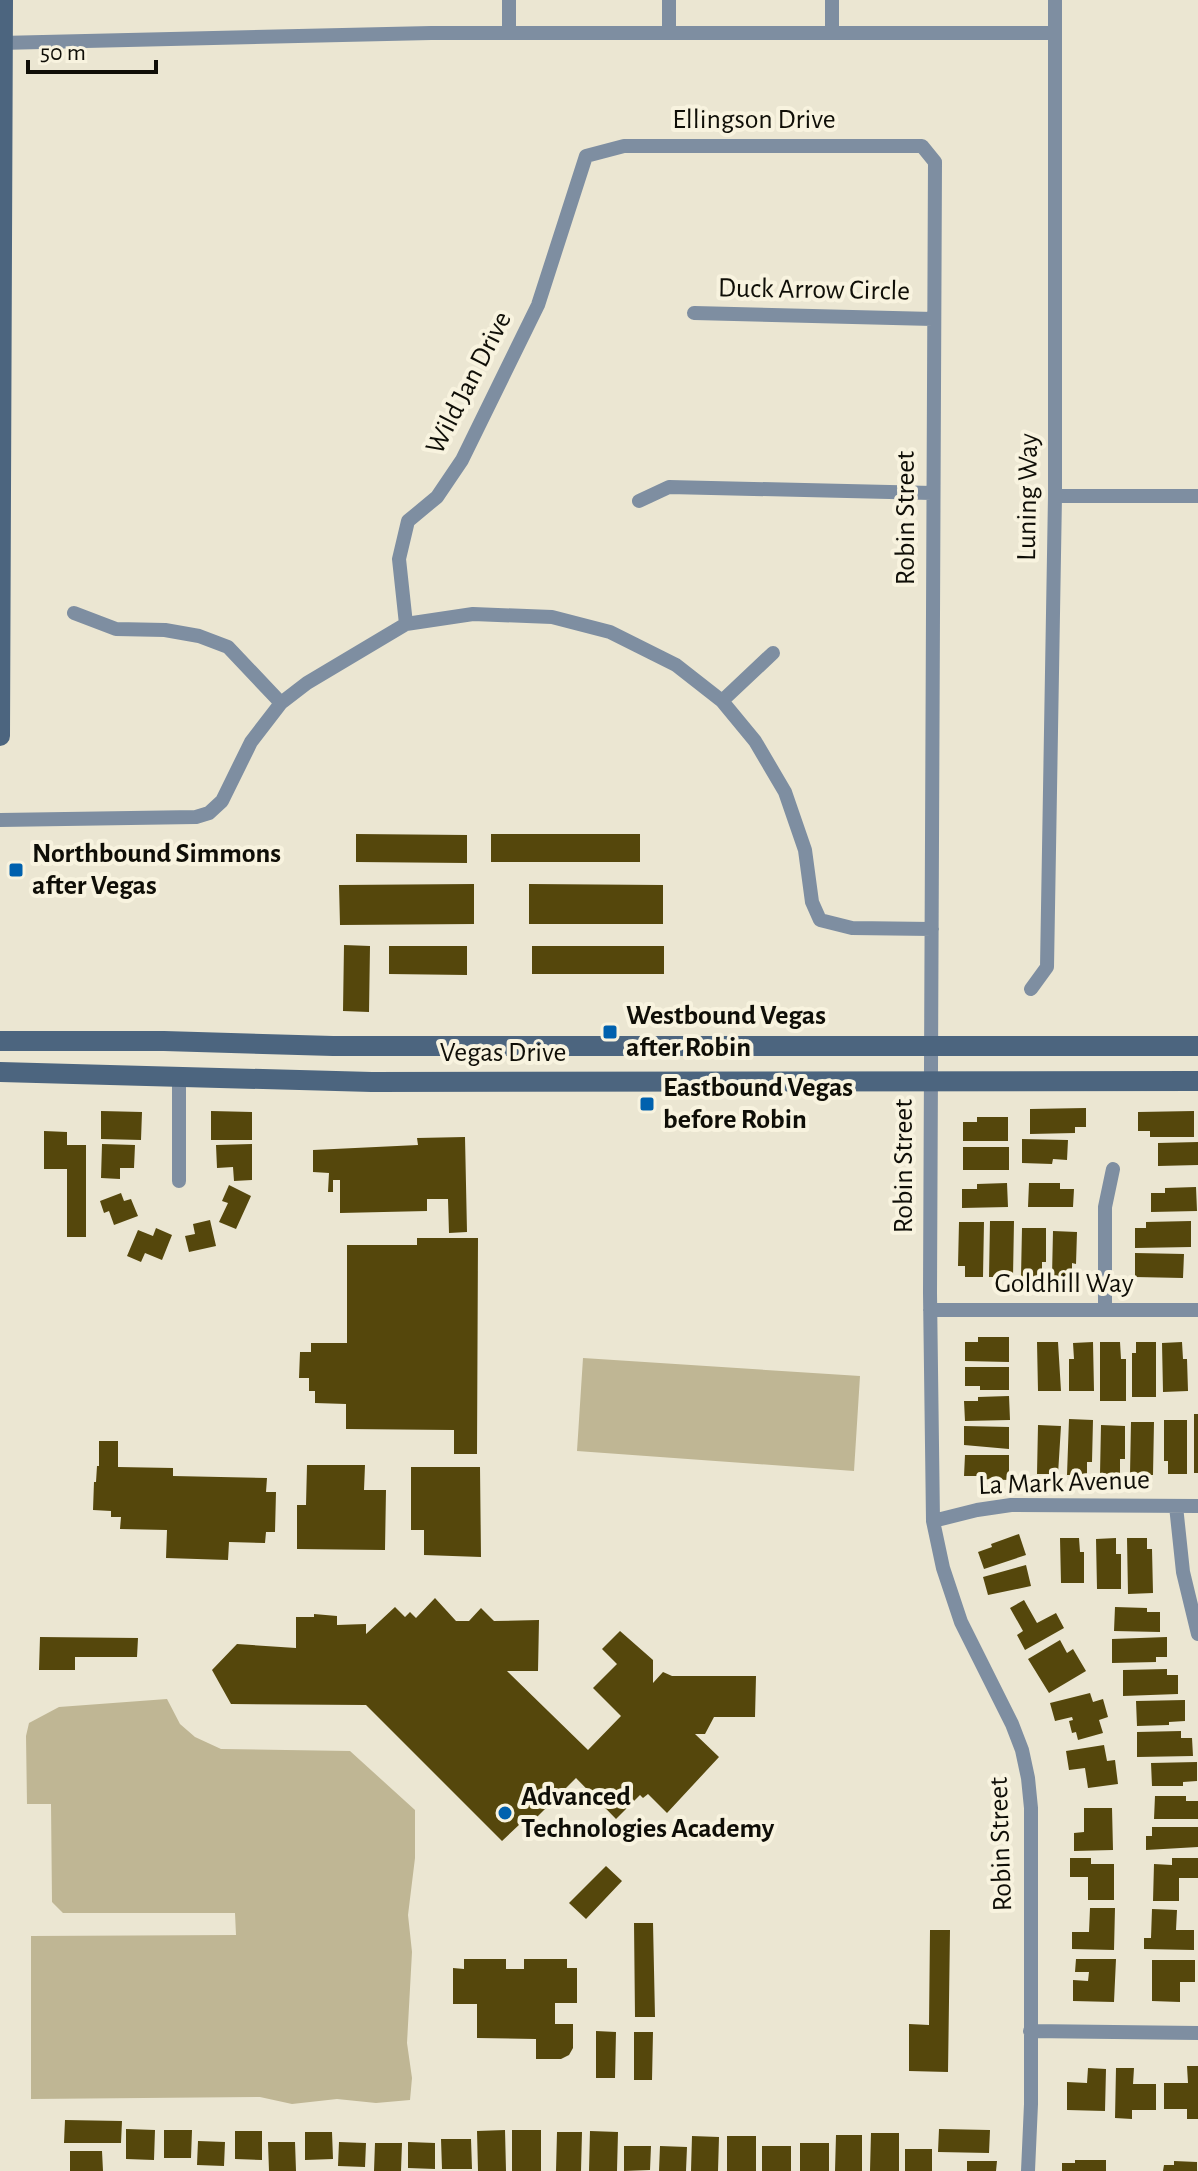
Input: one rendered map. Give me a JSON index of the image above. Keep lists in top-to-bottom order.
{
  "streets": {
    "main road": ["Vegas Drive"],
    "street": [
      "Ellingson Drive",
      "Duck Arrow Circle",
      "Wild Jan Drive",
      "Luning Way",
      "Robin Street",
      "Goldhill Way",
      "La Mark Avenue"
    ]
  },
  "crossings": [
    ["Ellingson Drive", "Wild Jan Drive"],
    ["Ellingson Drive", "Robin Street"],
    ["Duck Arrow Circle", "Robin Street"],
    ["Robin Street", "Vegas Drive"],
    ["Robin Street", "Goldhill Way"],
    ["Robin Street", "La Mark Avenue"]
  ],
  "places": {
    "transit": ["Northbound Simmons after Vegas", "Westbound Vegas after Robin", "Eastbound Vegas before Robin"],
    "other": ["Advanced Technologies Academy"]
  },
  "scale_bar": "50 m"
}
